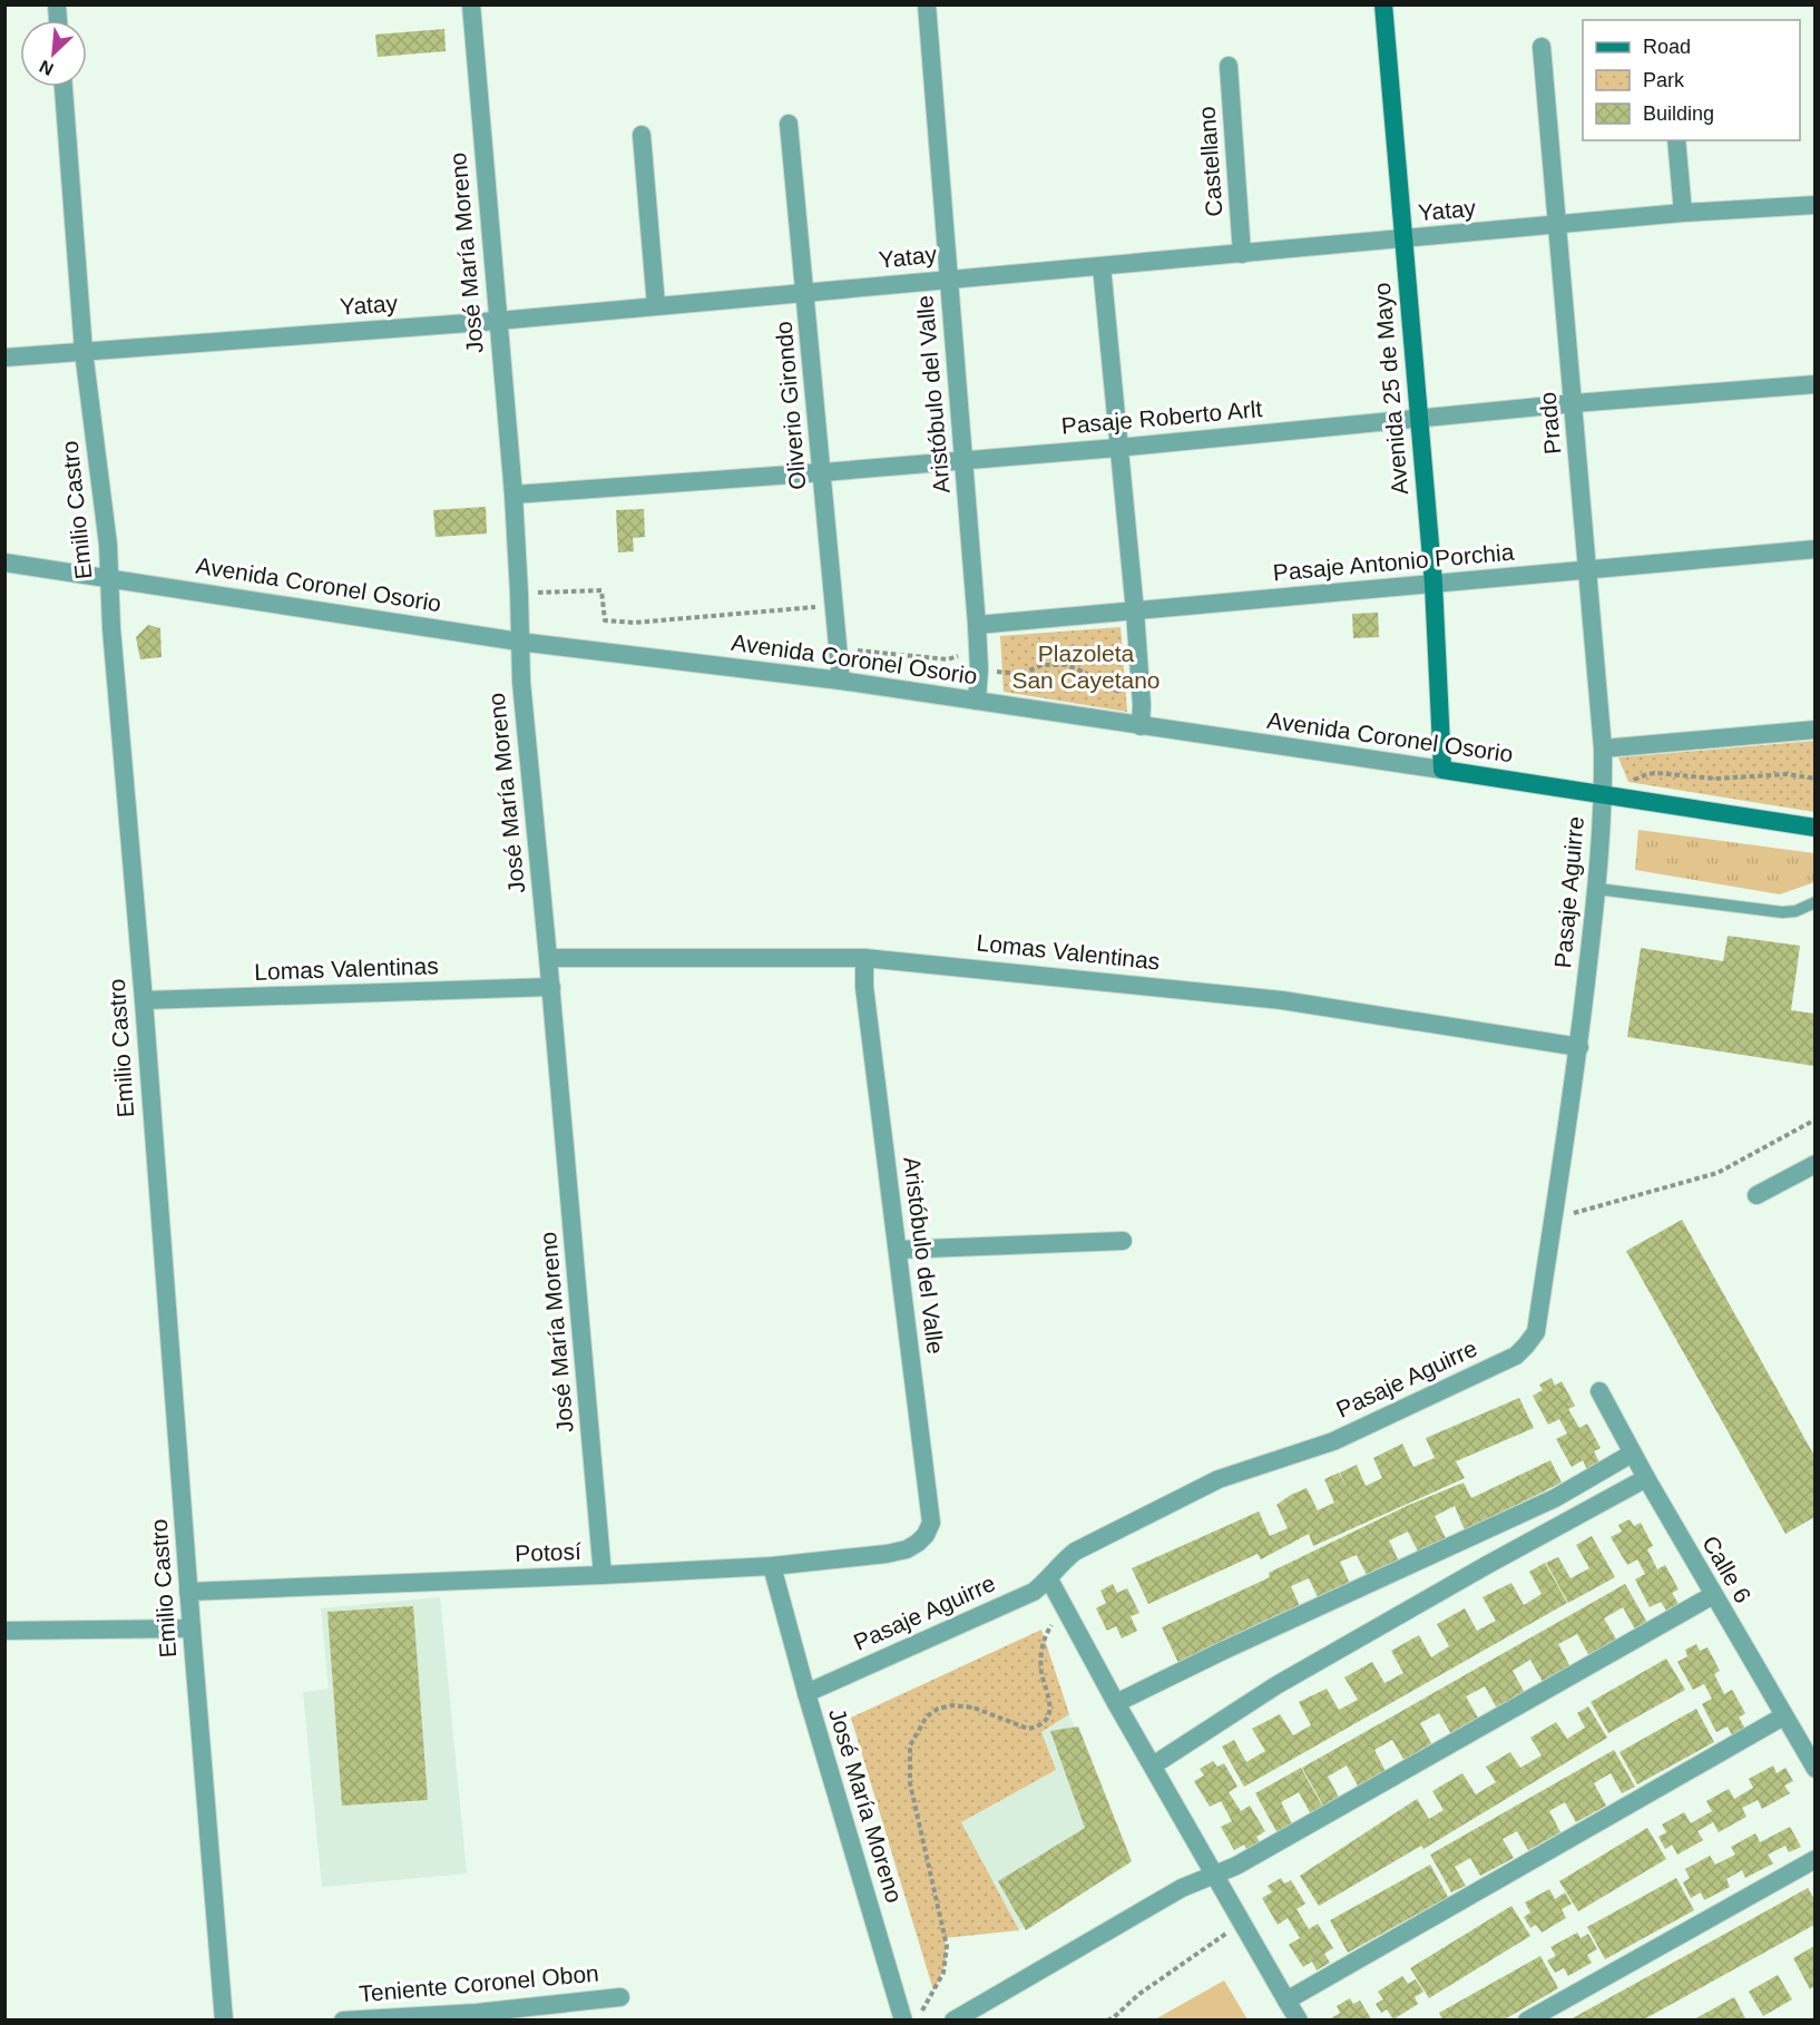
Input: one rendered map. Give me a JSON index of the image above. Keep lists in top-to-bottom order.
{
  "streets": {
    "main road": ["Avenida 25 de Mayo", "Avenida Coronel Osorio"],
    "street": [
      "Castellano",
      "Yatay",
      "José María Moreno",
      "Aristóbulo del Valle",
      "Oliverio Girondo",
      "Pasaje Roberto Arlt",
      "Prado",
      "Emilio Castro",
      "Pasaje Antonio Porchia",
      "Pasaje Aguirre",
      "Lomas Valentinas",
      "Potosí",
      "Calle 6",
      "Teniente Coronel Obon"
    ]
  },
  "crossings": [
    ["Castellano", "Yatay"],
    ["Yatay", "José María Moreno"],
    ["Yatay", "Avenida 25 de Mayo"],
    ["Yatay", "Aristóbulo del Valle"],
    ["Yatay", "Oliverio Girondo"],
    ["Yatay", "Prado"],
    ["Yatay", "Emilio Castro"],
    ["José María Moreno", "Pasaje Roberto Arlt"],
    ["José María Moreno", "Avenida Coronel Osorio"],
    ["José María Moreno", "Pasaje Aguirre"],
    ["José María Moreno", "Lomas Valentinas"],
    ["José María Moreno", "Potosí"],
    ["Avenida 25 de Mayo", "Pasaje Roberto Arlt"],
    ["Avenida 25 de Mayo", "Pasaje Antonio Porchia"],
    ["Avenida 25 de Mayo", "Avenida Coronel Osorio"],
    ["Aristóbulo del Valle", "Pasaje Roberto Arlt"],
    ["Aristóbulo del Valle", "Pasaje Antonio Porchia"],
    ["Aristóbulo del Valle", "Avenida Coronel Osorio"],
    ["Aristóbulo del Valle", "Lomas Valentinas"],
    ["Aristóbulo del Valle", "Potosí"],
    ["Oliverio Girondo", "Pasaje Roberto Arlt"],
    ["Oliverio Girondo", "Avenida Coronel Osorio"],
    ["Pasaje Roberto Arlt", "Prado"],
    ["Prado", "Pasaje Antonio Porchia"],
    ["Prado", "Avenida Coronel Osorio"],
    ["Prado", "Pasaje Aguirre"],
    ["Emilio Castro", "Avenida Coronel Osorio"],
    ["Emilio Castro", "Lomas Valentinas"],
    ["Emilio Castro", "Potosí"],
    ["Avenida Coronel Osorio", "Pasaje Aguirre"],
    ["Pasaje Aguirre", "Lomas Valentinas"]
  ],
  "parks": ["Plazoleta San Cayetano"],
  "legend": ["Road", "Park", "Building"],
  "north": "bottom left"
}
